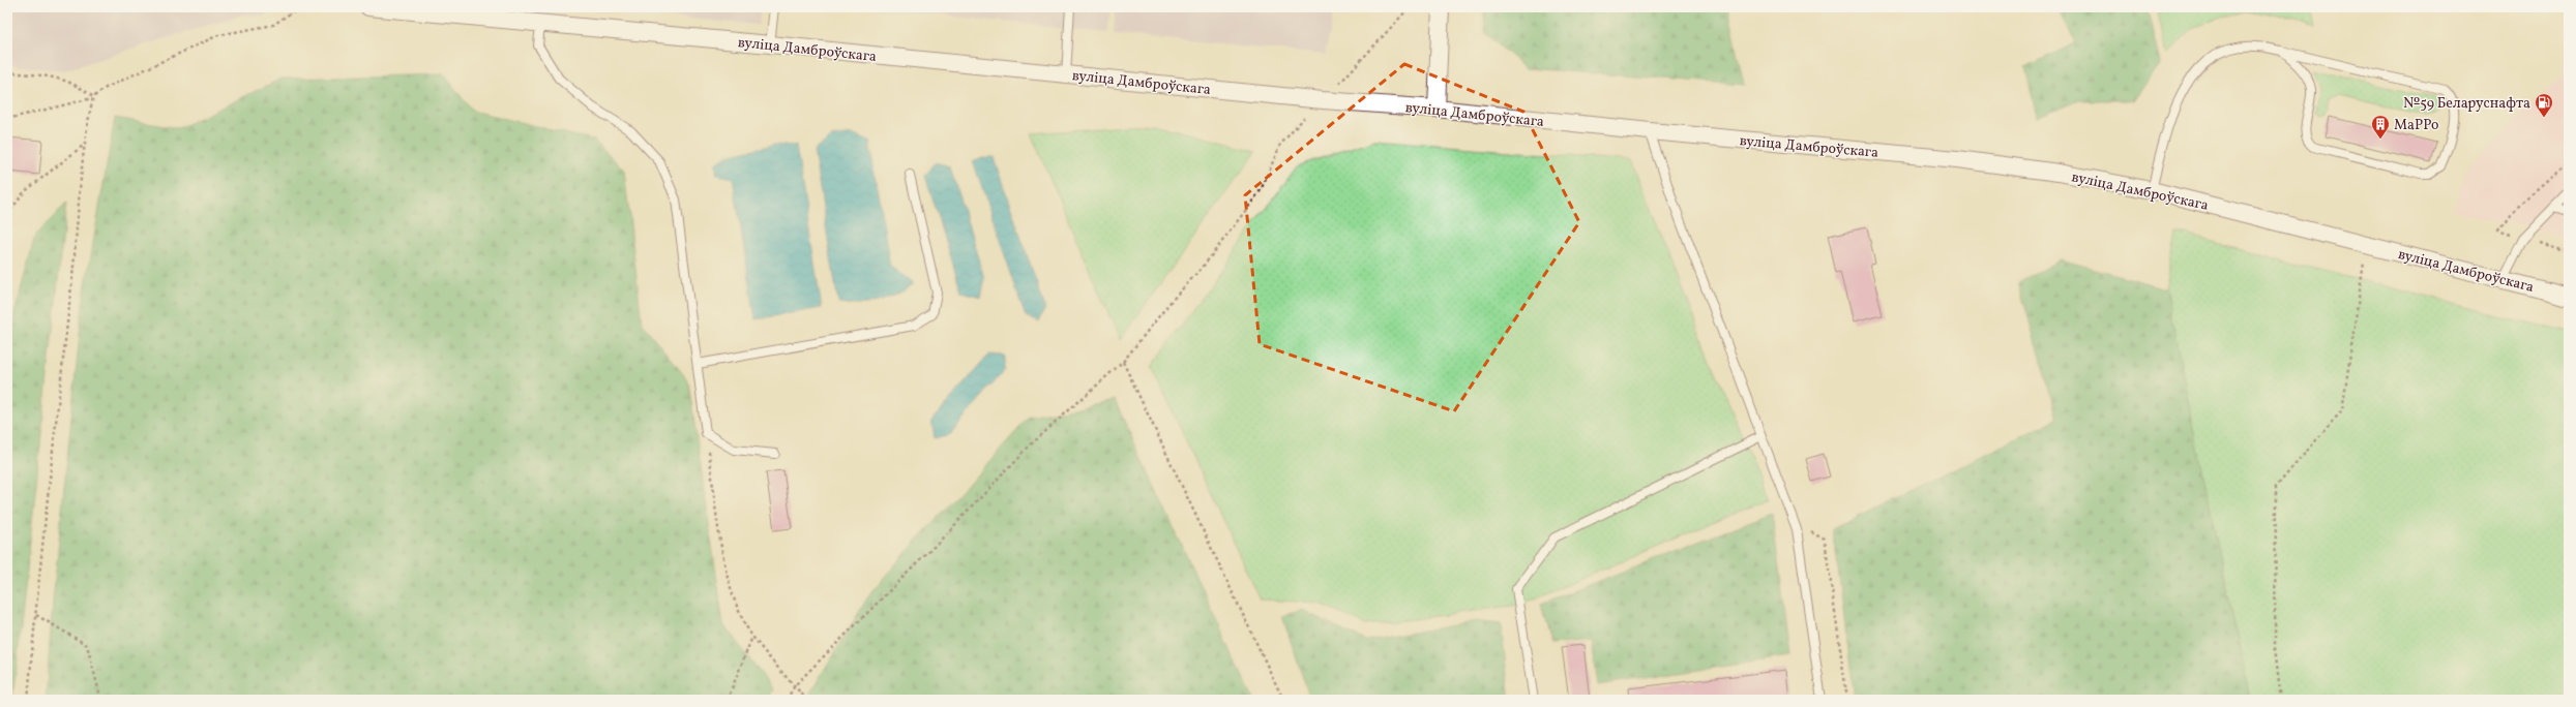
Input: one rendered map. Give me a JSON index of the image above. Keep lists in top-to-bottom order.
{
  "streets": {
    "street": ["вуліца Дамброўскага"]
  },
  "places": {
    "fuel station": ["№59 Беларуснафта"],
    "building": ["МаРРо"]
  }
}
